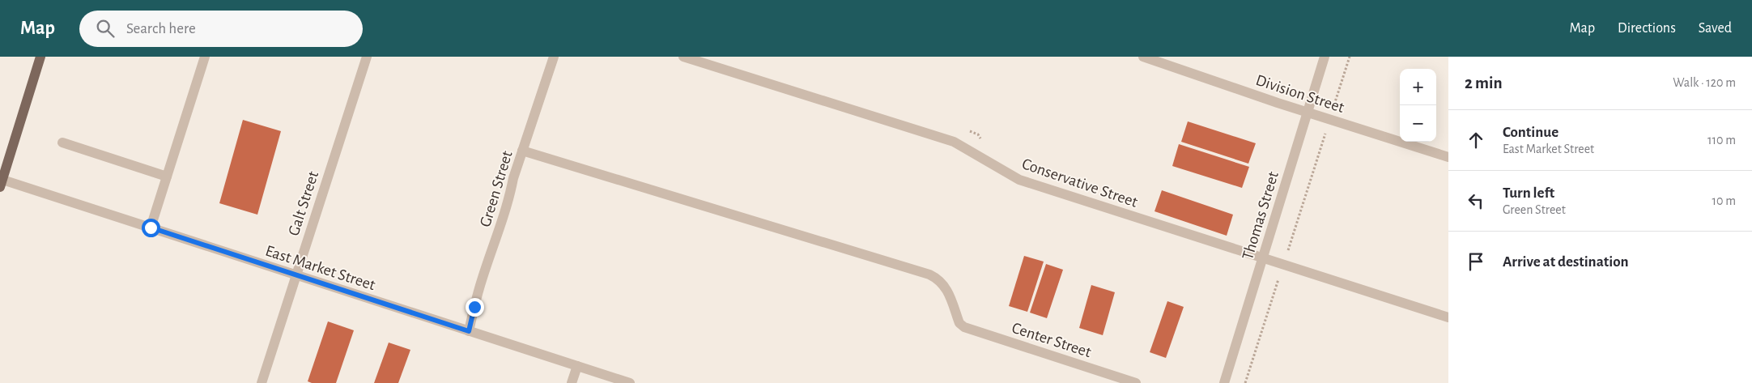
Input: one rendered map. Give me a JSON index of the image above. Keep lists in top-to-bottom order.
{
  "streets": {
    "street": [
      "Division Street",
      "Conservative Street",
      "Green Street",
      "Galt Street",
      "Thomas Street",
      "East Market Street",
      "Center Street"
    ]
  },
  "crossings": [
    ["Division Street", "Thomas Street"],
    ["Conservative Street", "Thomas Street"],
    ["Green Street", "East Market Street"],
    ["Green Street", "Center Street"],
    ["Galt Street", "East Market Street"]
  ],
  "page": {
    "header": "Map",
    "search": "Search here",
    "nav": ["Map", "Directions", "Saved"],
    "heading": ["2 min", "Walk · 120 m"],
    "map_buttons": ["+", "−"],
    "list": [
      ["Continue", "East Market Street", "110 m"],
      ["Turn left", "Green Street", "10 m"],
      "Arrive at destination"
    ]
  }
}
